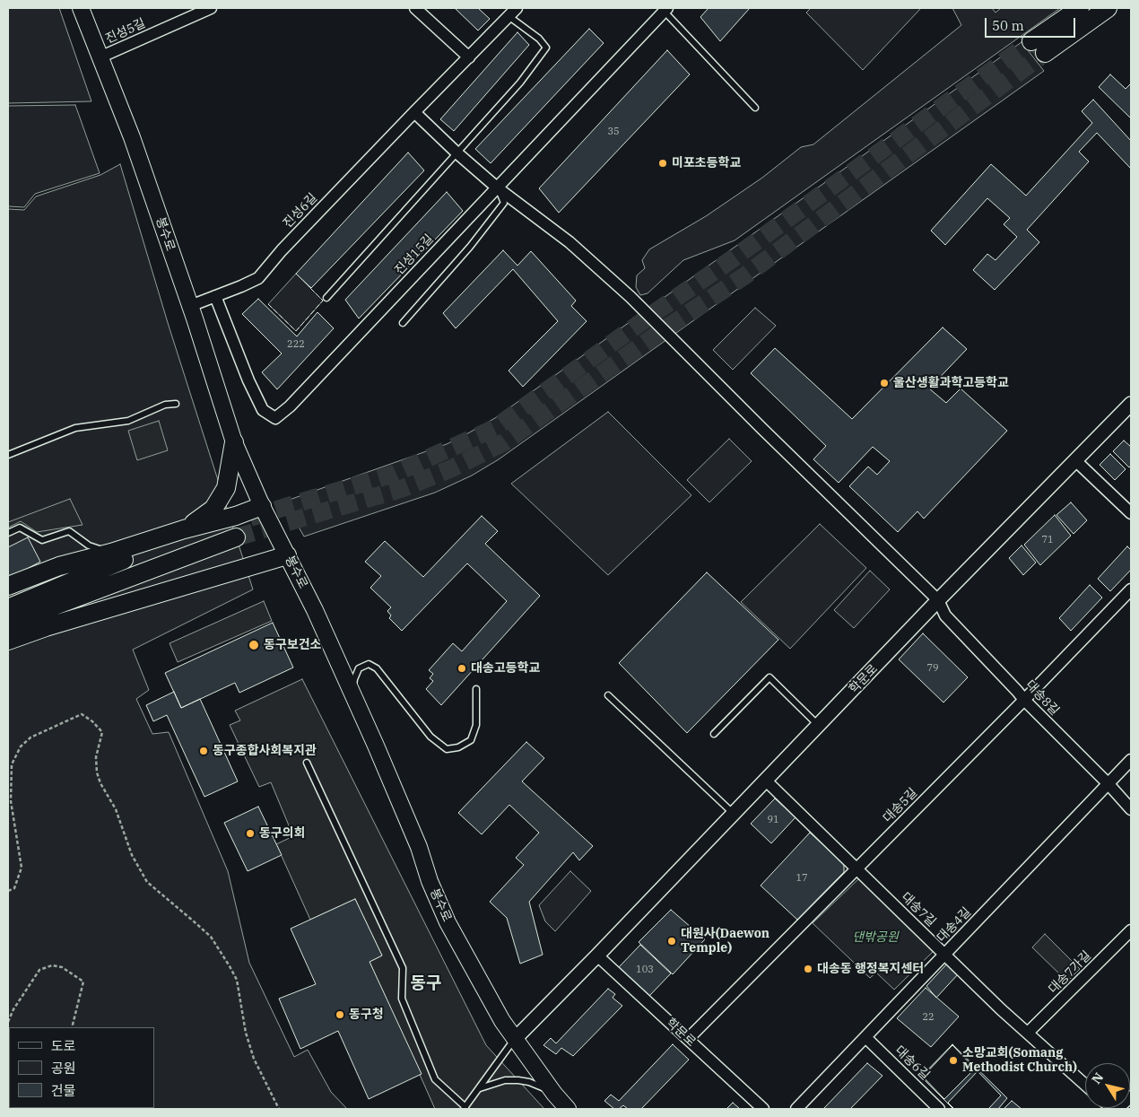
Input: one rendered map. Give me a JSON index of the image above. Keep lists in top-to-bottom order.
{
  "streets": {
    "main road": ["봉수로"],
    "street": [
      "진성5길",
      "진성6길",
      "진성15길",
      "학문로",
      "대송8길",
      "대송5길",
      "대송7길",
      "대송4길",
      "대송7가길",
      "대송6길"
    ]
  },
  "crossings": [
    ["진성5길", "봉수로"],
    ["진성6길", "봉수로"],
    ["진성6길", "진성15길"],
    ["봉수로", "학문로"],
    ["진성15길", "대송8길"],
    ["학문로", "대송8길"],
    ["학문로", "대송5길"],
    ["학문로", "대송7길"],
    ["대송8길", "대송5길"],
    ["대송8길", "대송4길"],
    ["대송5길", "대송7길"],
    ["대송7길", "대송4길"],
    ["대송7길", "대송7가길"],
    ["대송4길", "대송6길"]
  ],
  "districts": ["동구"],
  "parks": ["댄밖공원"],
  "places": [
    "미포초등학교",
    "울산생활과학고등학교",
    "동구보건소",
    "대송고등학교",
    "동구종합사회복지관",
    "동구의회",
    "대원사(Daewon Temple)",
    "대송동 행정복지센터",
    "동구청",
    "소망교회(Somang Methodist Church)"
  ],
  "house_numbers": [
    "35",
    "222",
    "71",
    "79",
    "91",
    "17",
    "103",
    "22"
  ],
  "legend": ["도로", "공원", "건물"],
  "scale_bar": "50 m",
  "north": "top left"
}
